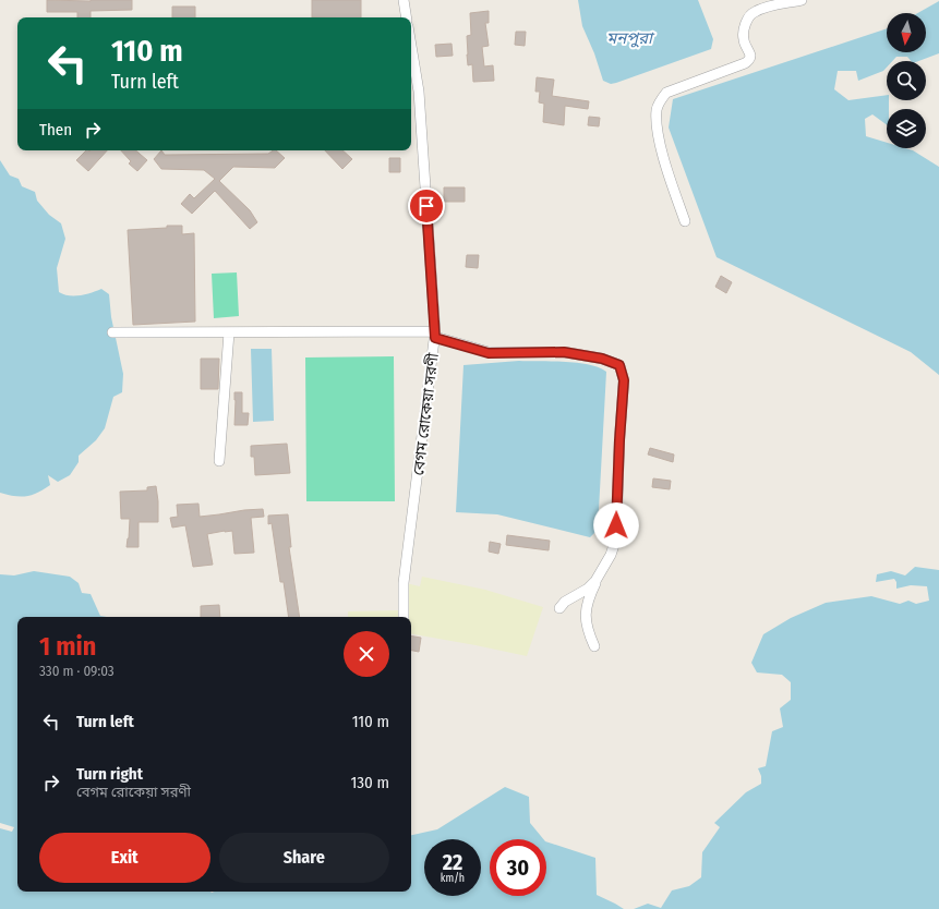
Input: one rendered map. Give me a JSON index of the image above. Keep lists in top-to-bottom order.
{
  "streets": {
    "street": ["বেগম রোকেয়া সরণী"]
  },
  "water": ["মনপুরা"],
  "north": "bottom",
  "page": {
    "turn": ["110 m", "Turn left"],
    "then": "Then",
    "heading": ["1 min", "330 m · 09:03"],
    "list": [
      {
        "name": "Turn left",
        "value": "110 m"
      },
      {
        "name": "Turn right",
        "note": "বেগম রোকেয়া সরণী",
        "value": "130 m"
      }
    ],
    "buttons": ["Exit", "Share"],
    "speed": "22 km/h",
    "limit": "30"
  }
}
